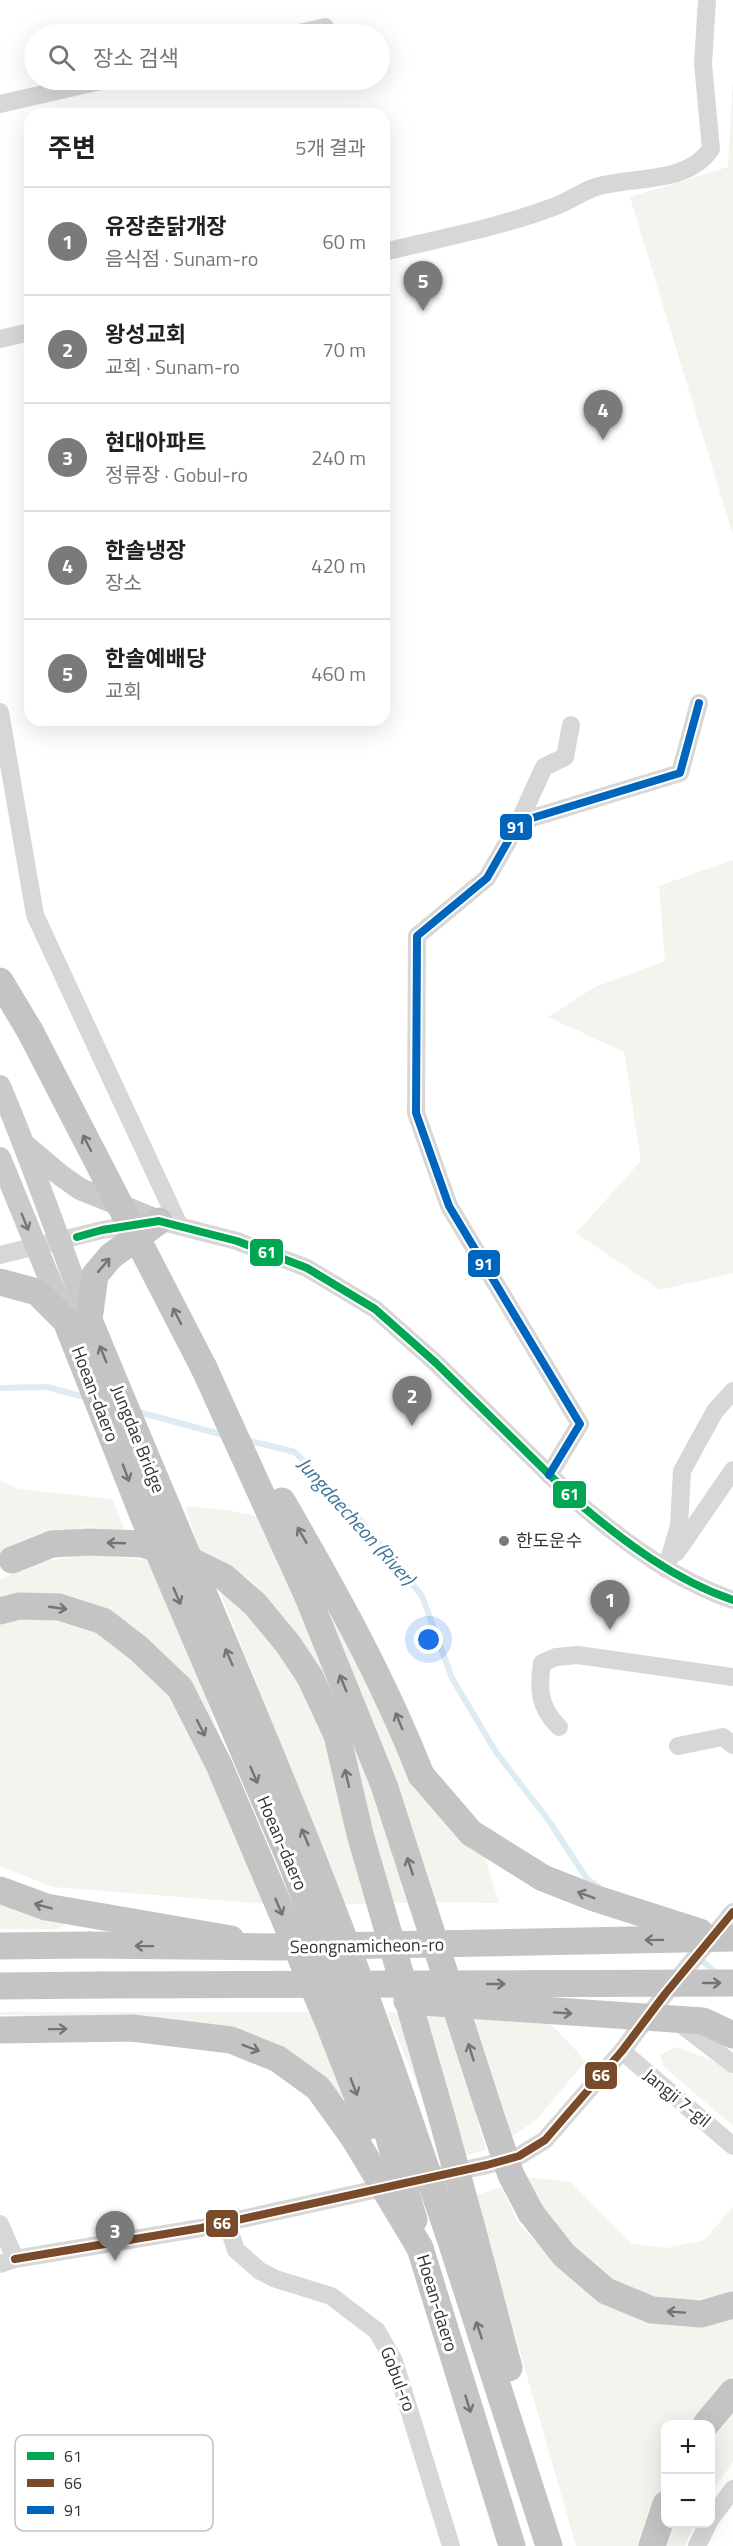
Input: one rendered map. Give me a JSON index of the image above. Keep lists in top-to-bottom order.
{
  "streets": {
    "highway": ["Hoean-daero", "Jungdae Bridge", "Seongnamicheon-ro"],
    "street": ["Jangji 7-gil", "Gobul-ro"]
  },
  "crossings": [
    ["Hoean-daero", "Jungdae Bridge"]
  ],
  "water": ["Jungdaecheon (River)"],
  "places": ["한도운수"],
  "lines": ["transit line 91", "transit line 61", "transit line 66"],
  "legend": ["61", "66", "91"],
  "page": {
    "search": "장소 검색",
    "heading": ["주변", "5개 결과"],
    "list": [
      {
        "mark": "1",
        "name": "유장춘닭개장",
        "note": "음식점 · Sunam-ro",
        "value": "60 m"
      },
      {
        "mark": "2",
        "name": "왕성교회",
        "note": "교회 · Sunam-ro",
        "value": "70 m"
      },
      {
        "mark": "3",
        "name": "현대아파트",
        "note": "정류장 · Gobul-ro",
        "value": "240 m"
      },
      {
        "mark": "4",
        "name": "한솔냉장",
        "note": "장소",
        "value": "420 m"
      },
      {
        "mark": "5",
        "name": "한솔예배당",
        "note": "교회",
        "value": "460 m"
      }
    ],
    "pins": [
      "5",
      "4",
      "2",
      "1",
      "3"
    ],
    "map_buttons": ["+", "−"]
  }
}
